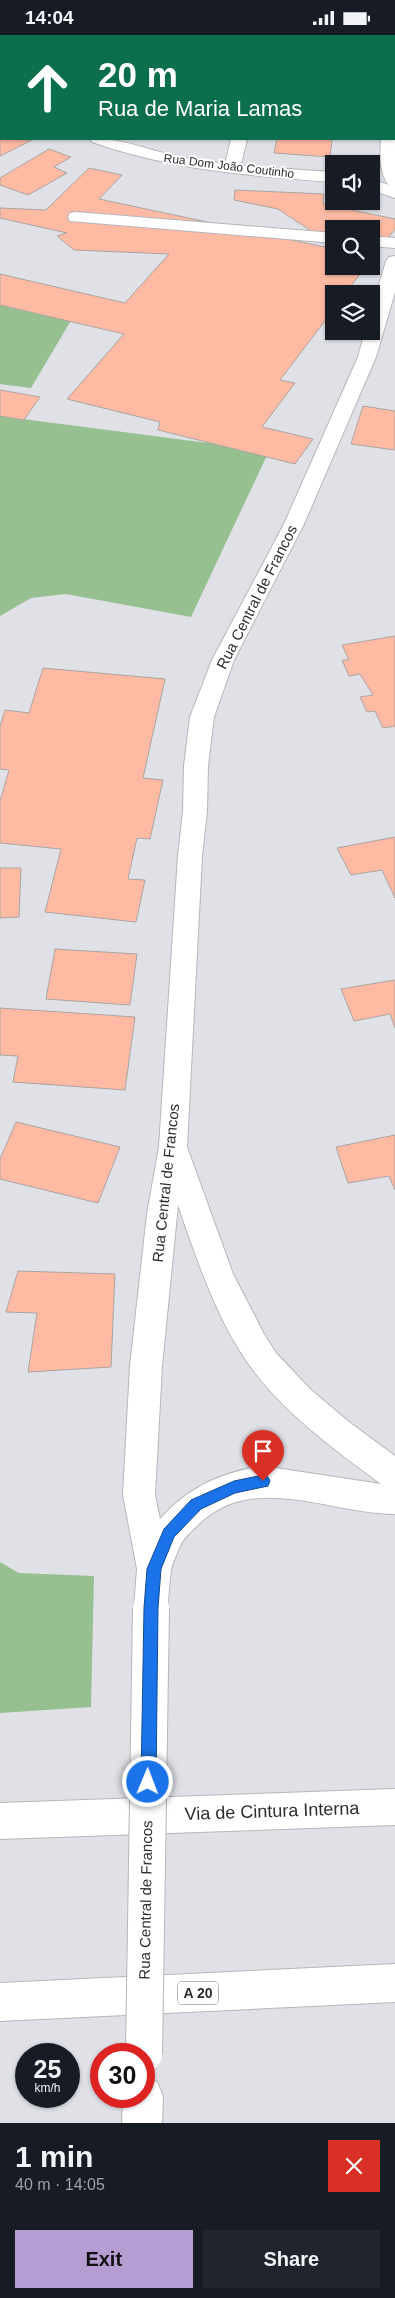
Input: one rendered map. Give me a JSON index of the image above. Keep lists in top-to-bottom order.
{
  "streets": {
    "main road": [
      "Rua Dom João Coutinho",
      "Rua Central de Francos",
      "Via de Cintura Interna",
      "A 20"
    ]
  },
  "page": {
    "status": "14:04",
    "turn": ["20 m", "Rua de Maria Lamas"],
    "speed": "25 km/h",
    "limit": "30",
    "heading": ["1 min", "40 m · 14:05"],
    "buttons": ["Exit", "Share"]
  }
}
